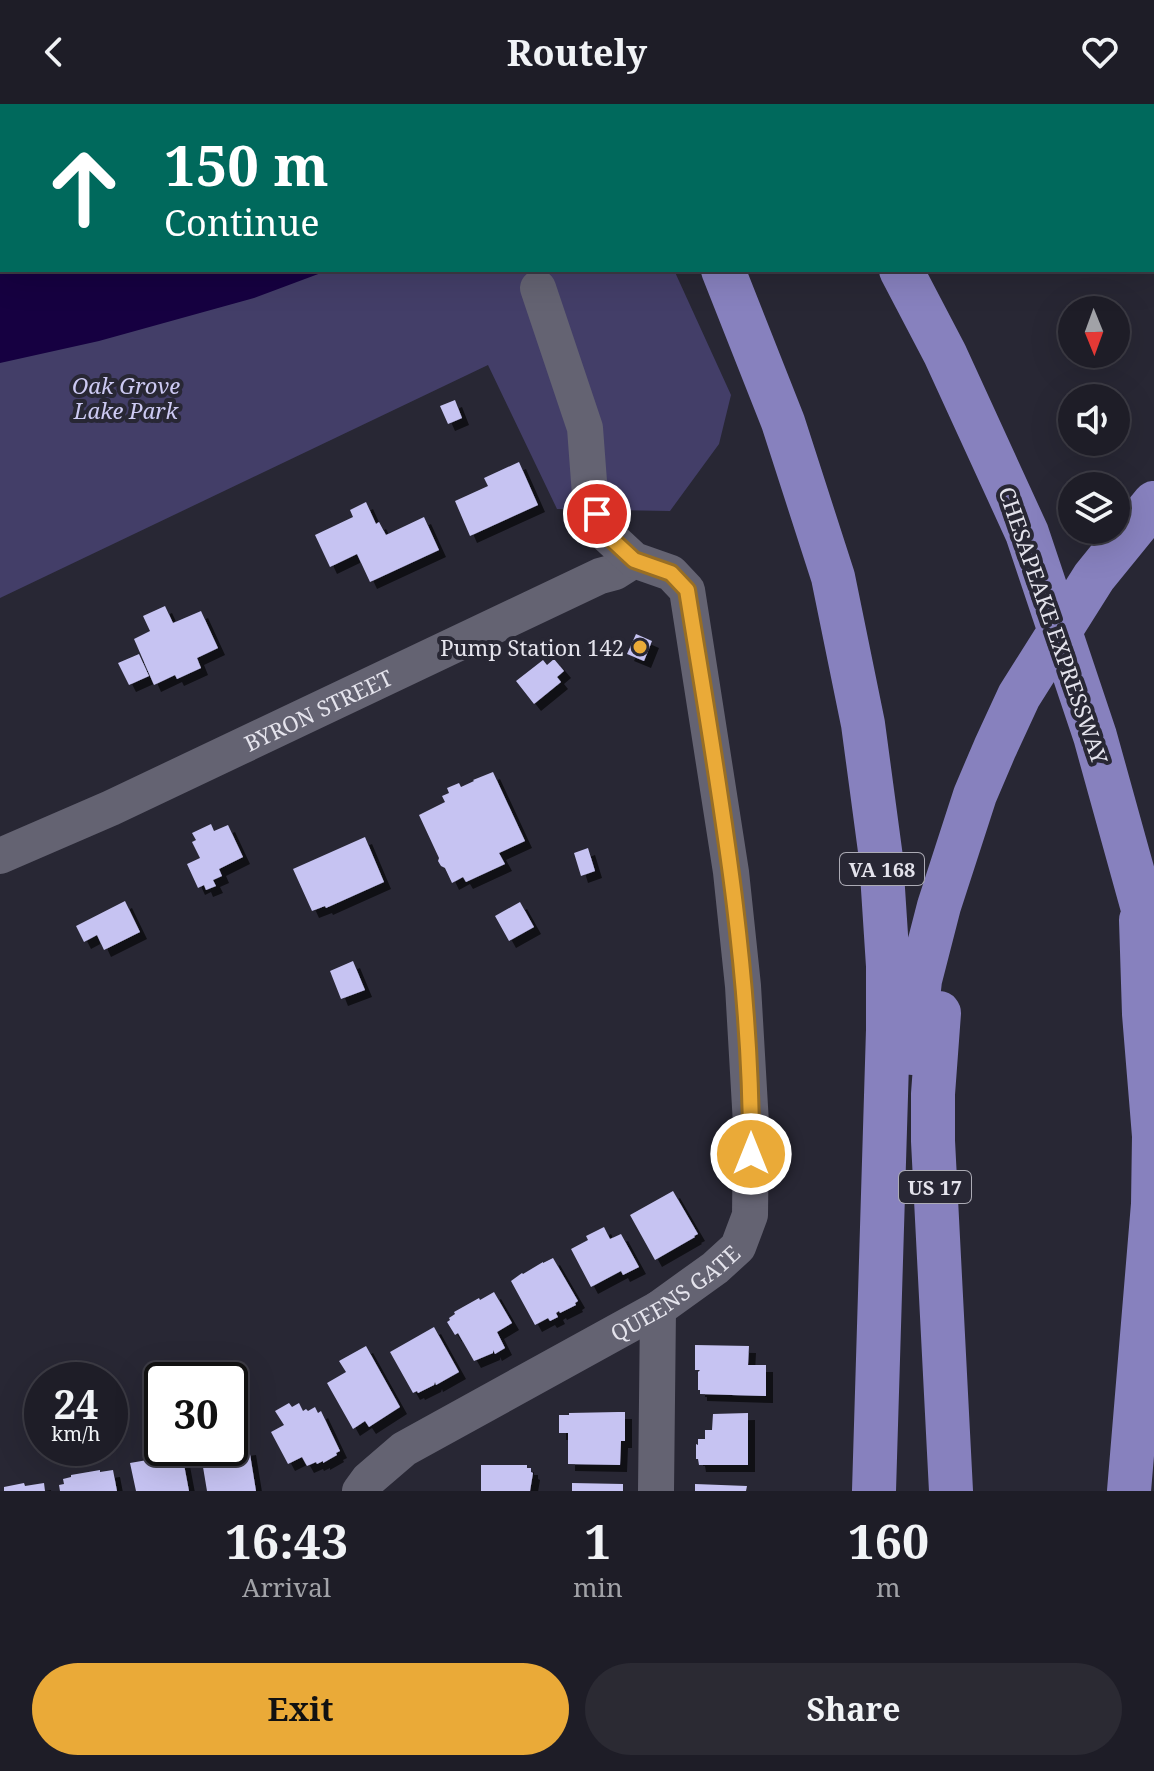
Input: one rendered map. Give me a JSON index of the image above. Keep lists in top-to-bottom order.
{
  "streets": {
    "highway": ["CHESAPEAKE EXPRESSWAY", "VA 168", "US 17"],
    "street": ["BYRON STREET", "QUEENS GATE"]
  },
  "crossings": [
    ["BYRON STREET", "QUEENS GATE"]
  ],
  "parks": ["Oak Grove Lake Park"],
  "places": ["Pump Station 142"],
  "north": "bottom",
  "page": {
    "header": "Routely",
    "turn": ["150 m", "Continue"],
    "speed": "24 km/h",
    "limit": "30",
    "eta": [
      "16:43",
      "Arrival",
      "1",
      "min",
      "160",
      "m"
    ],
    "buttons": ["Exit", "Share"]
  }
}
